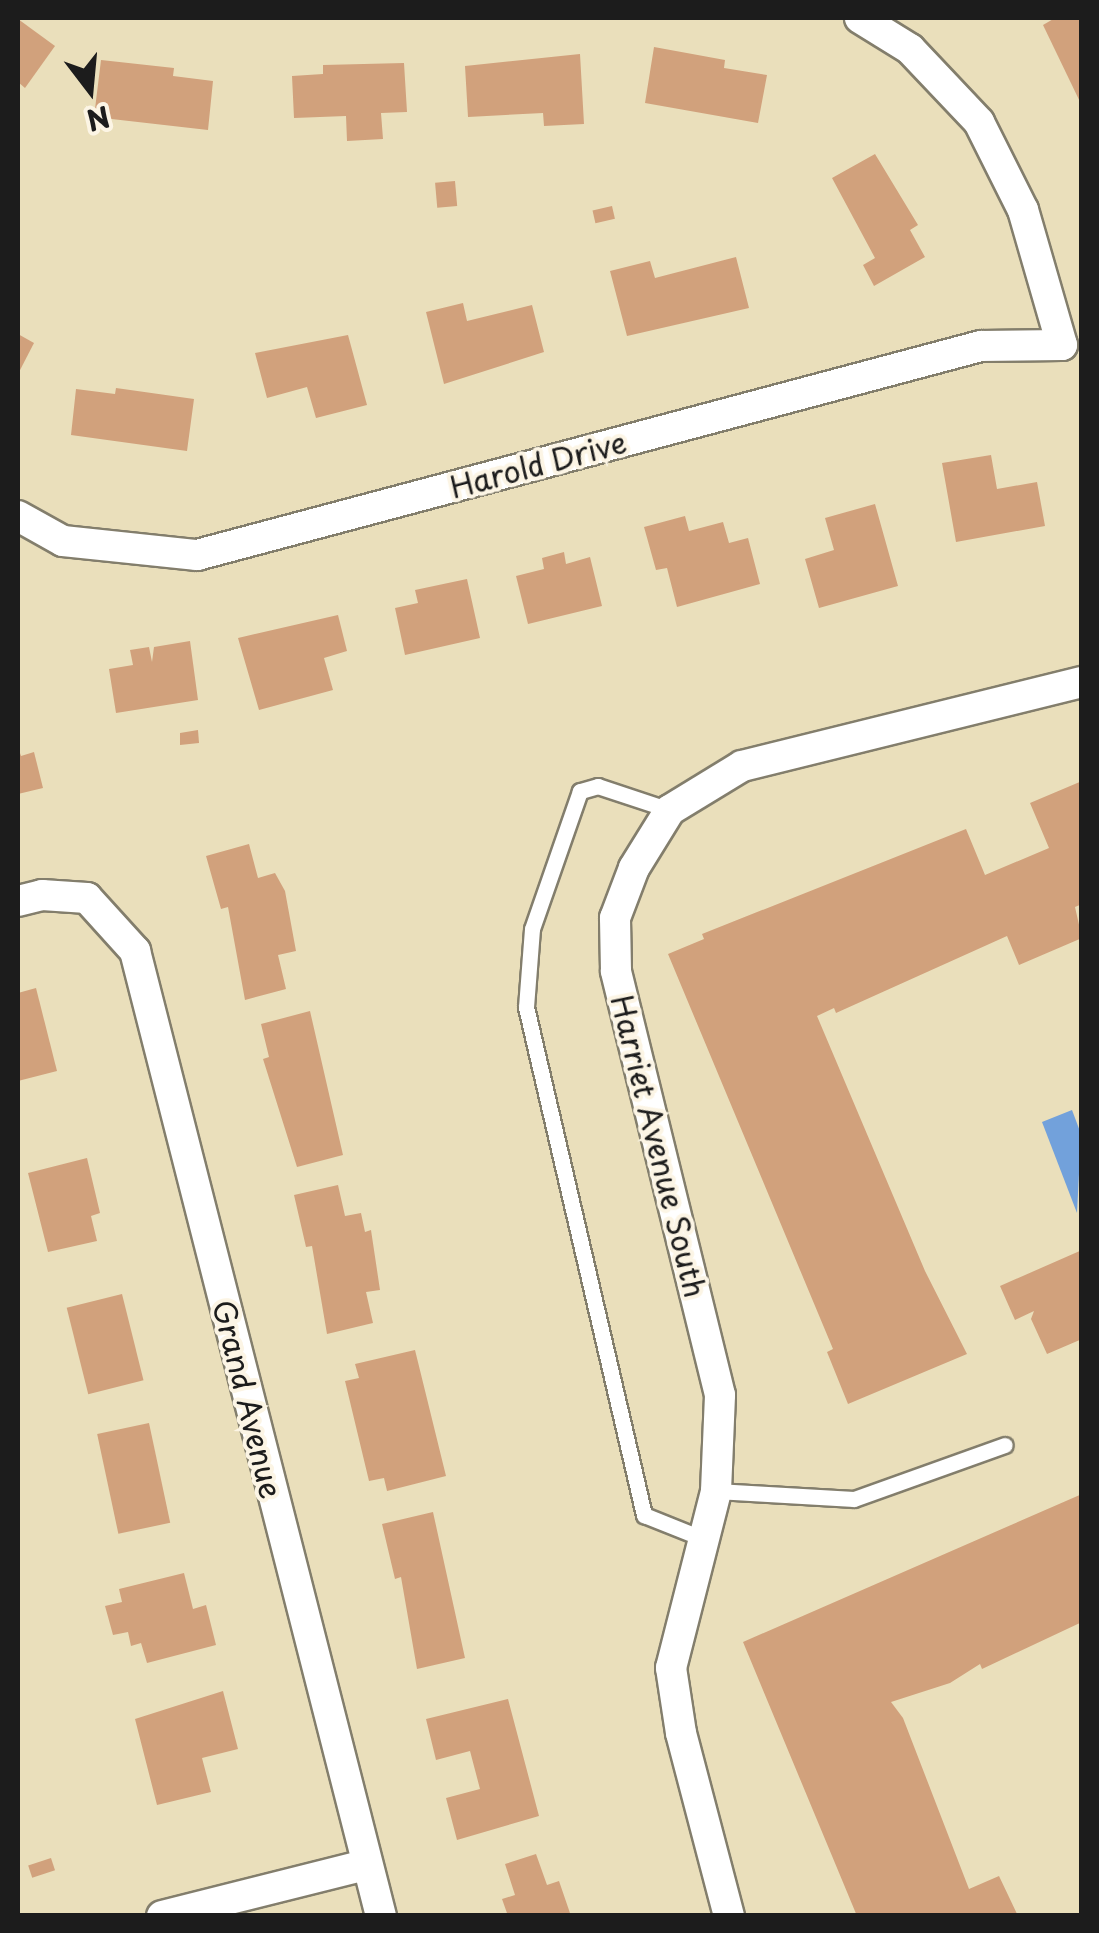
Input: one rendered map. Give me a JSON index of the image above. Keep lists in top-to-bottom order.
{
  "streets": {
    "street": ["Harold Drive", "Harriet Avenue South", "Grand Avenue"]
  },
  "north": "bottom"
}
